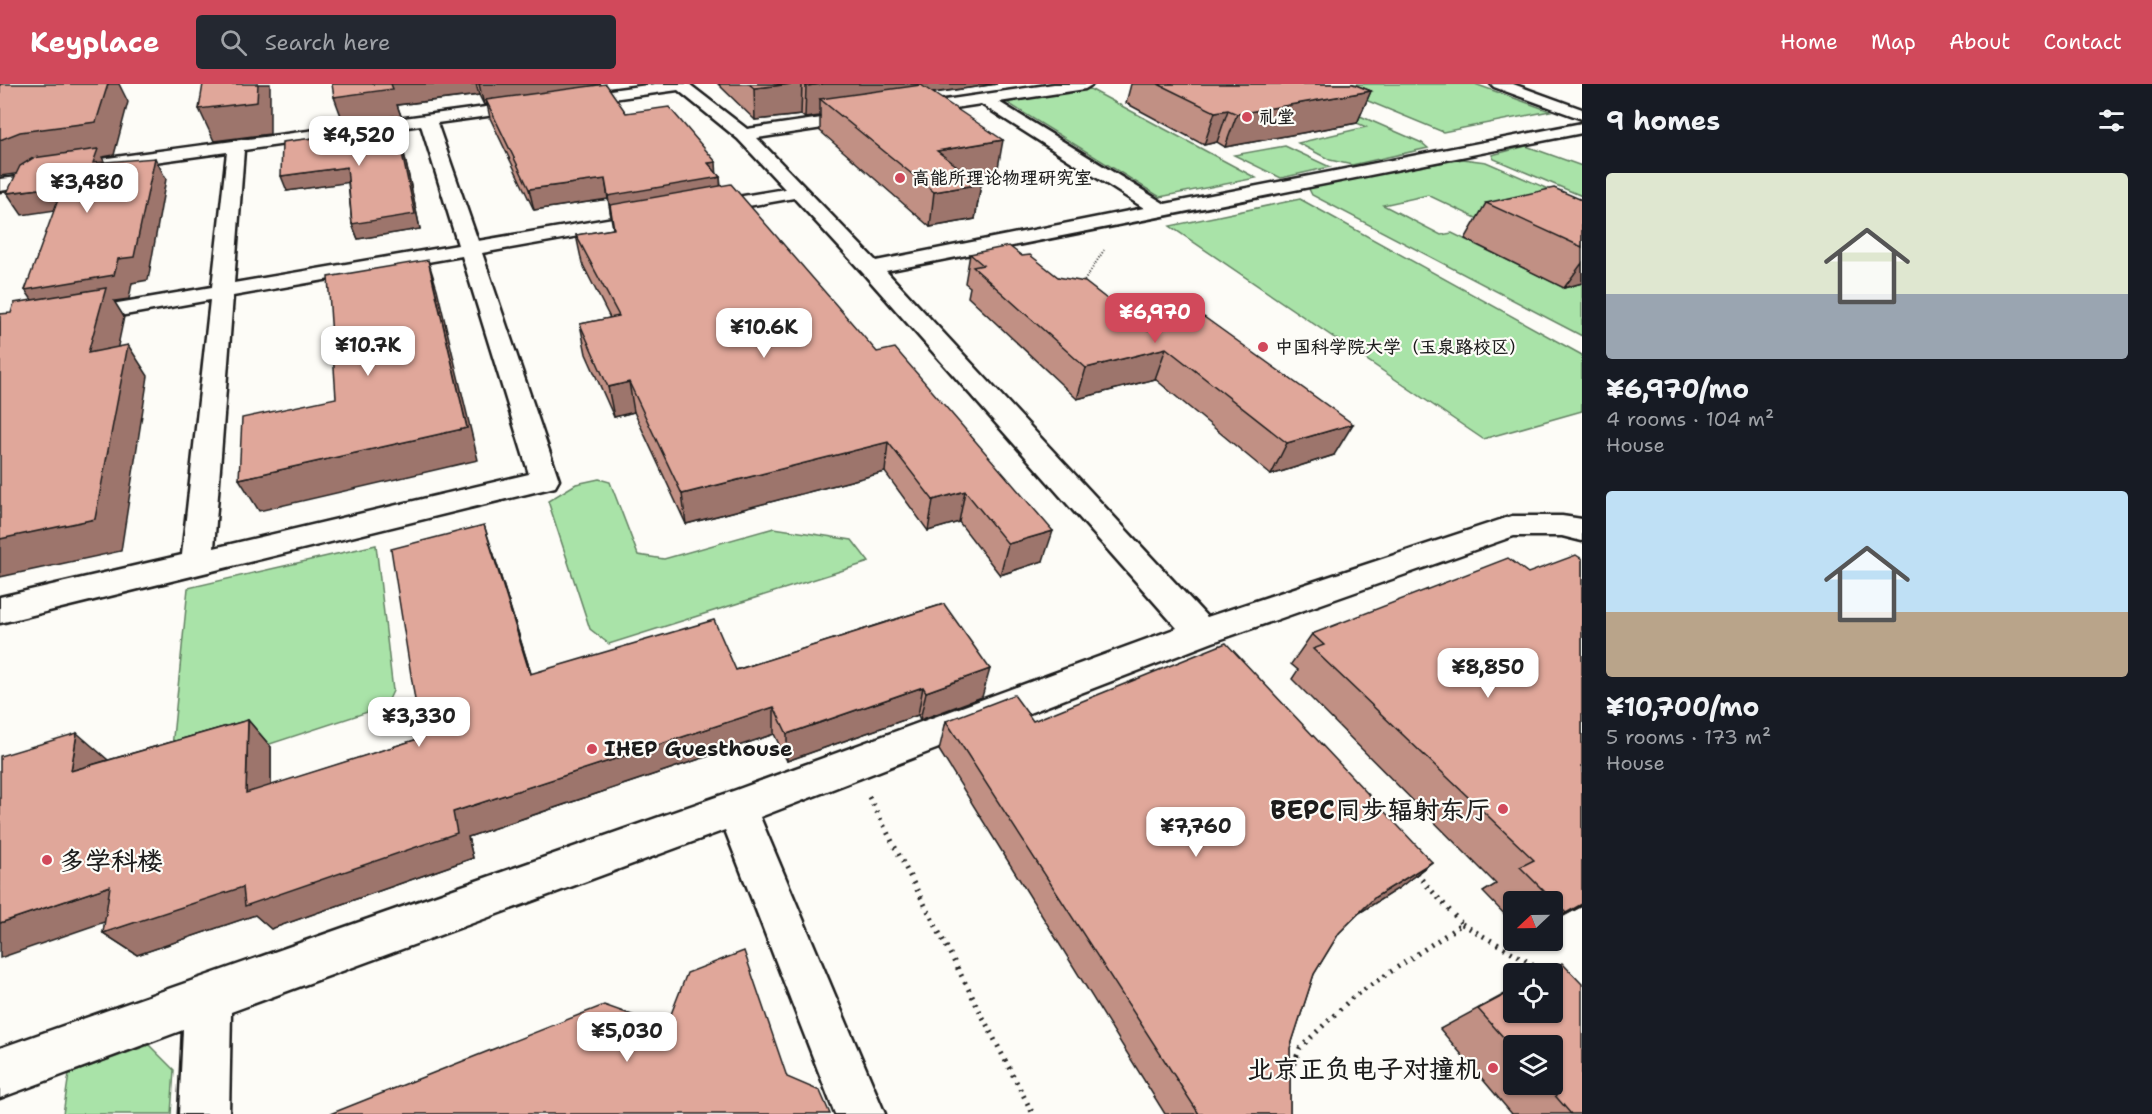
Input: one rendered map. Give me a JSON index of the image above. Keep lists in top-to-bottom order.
{
  "places": [
    "礼堂",
    "高能所理论物理研究室",
    "中国科学院大学（玉泉路校区）",
    "IHEP Guesthouse",
    "BEPC同步辐射东厅",
    "多学科楼",
    "北京正负电子对撞机"
  ],
  "north": "left",
  "page": {
    "header": "Keyplace",
    "search": "Search here",
    "nav": [
      "Home",
      "Map",
      "About",
      "Contact"
    ],
    "heading": "9 homes",
    "price": [
      "¥4,520",
      "¥3,480",
      "¥6,970",
      "¥10.6K",
      "¥10.7K",
      "¥8,850",
      "¥3,330",
      "¥7,760",
      "¥5,030"
    ],
    "list": [
      {
        "name": "¥6,970/mo",
        "note": "4 rooms · 104 m² · House"
      },
      {
        "name": "¥10,700/mo",
        "note": "5 rooms · 173 m² · House"
      }
    ]
  }
}
